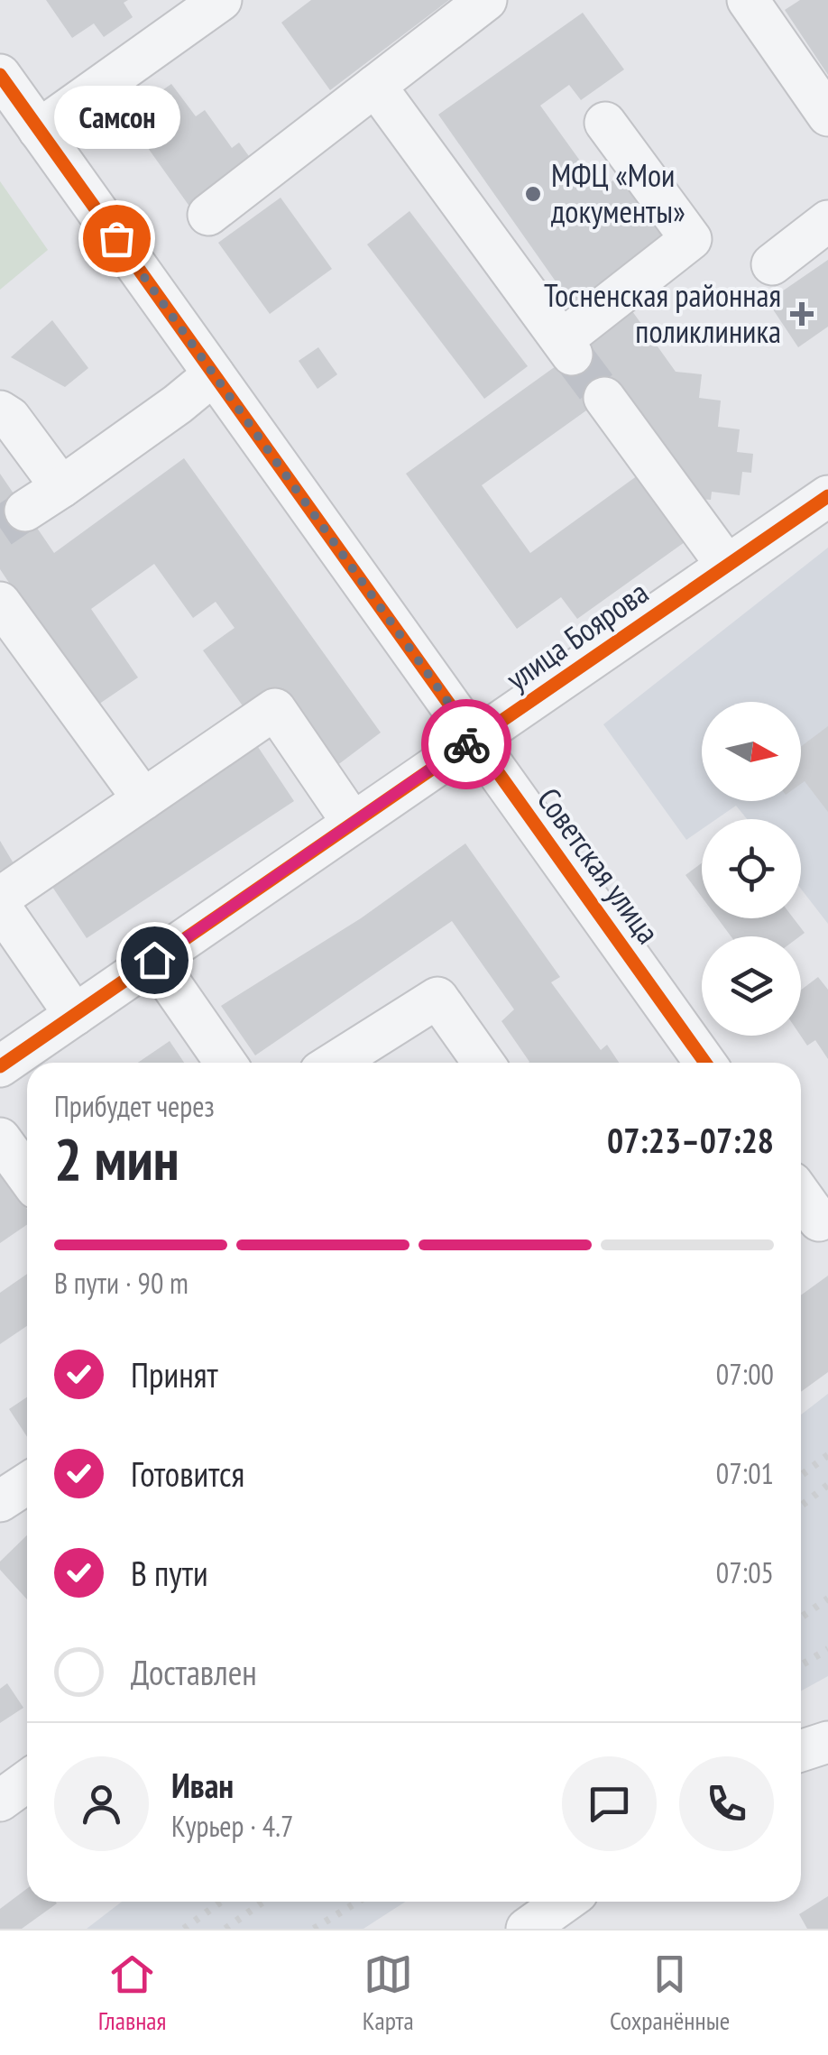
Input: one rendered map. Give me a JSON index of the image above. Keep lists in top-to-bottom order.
{
  "streets": {
    "street": ["улица Боярова", "Советская улица"]
  },
  "crossings": [
    ["улица Боярова", "Советская улица"]
  ],
  "places": {
    "other": ["МФЦ «Мои документы»", "Самсон"],
    "health": ["Тосненская районная поликлиника"]
  },
  "north": "right",
  "page": {
    "bubble": "Самсон",
    "heading": ["2 мин", "Прибудет через", "07:23–07:28"],
    "panel": ["Иван", "Курьер · 4.7"],
    "bar": "В пути · 90 m",
    "list": [
      ["Принят", "07:00"],
      ["Готовится", "07:01"],
      ["В пути", "07:05"],
      "Доставлен"
    ],
    "tabs": ["Главная", "Карта", "Сохранённые"]
  }
}
